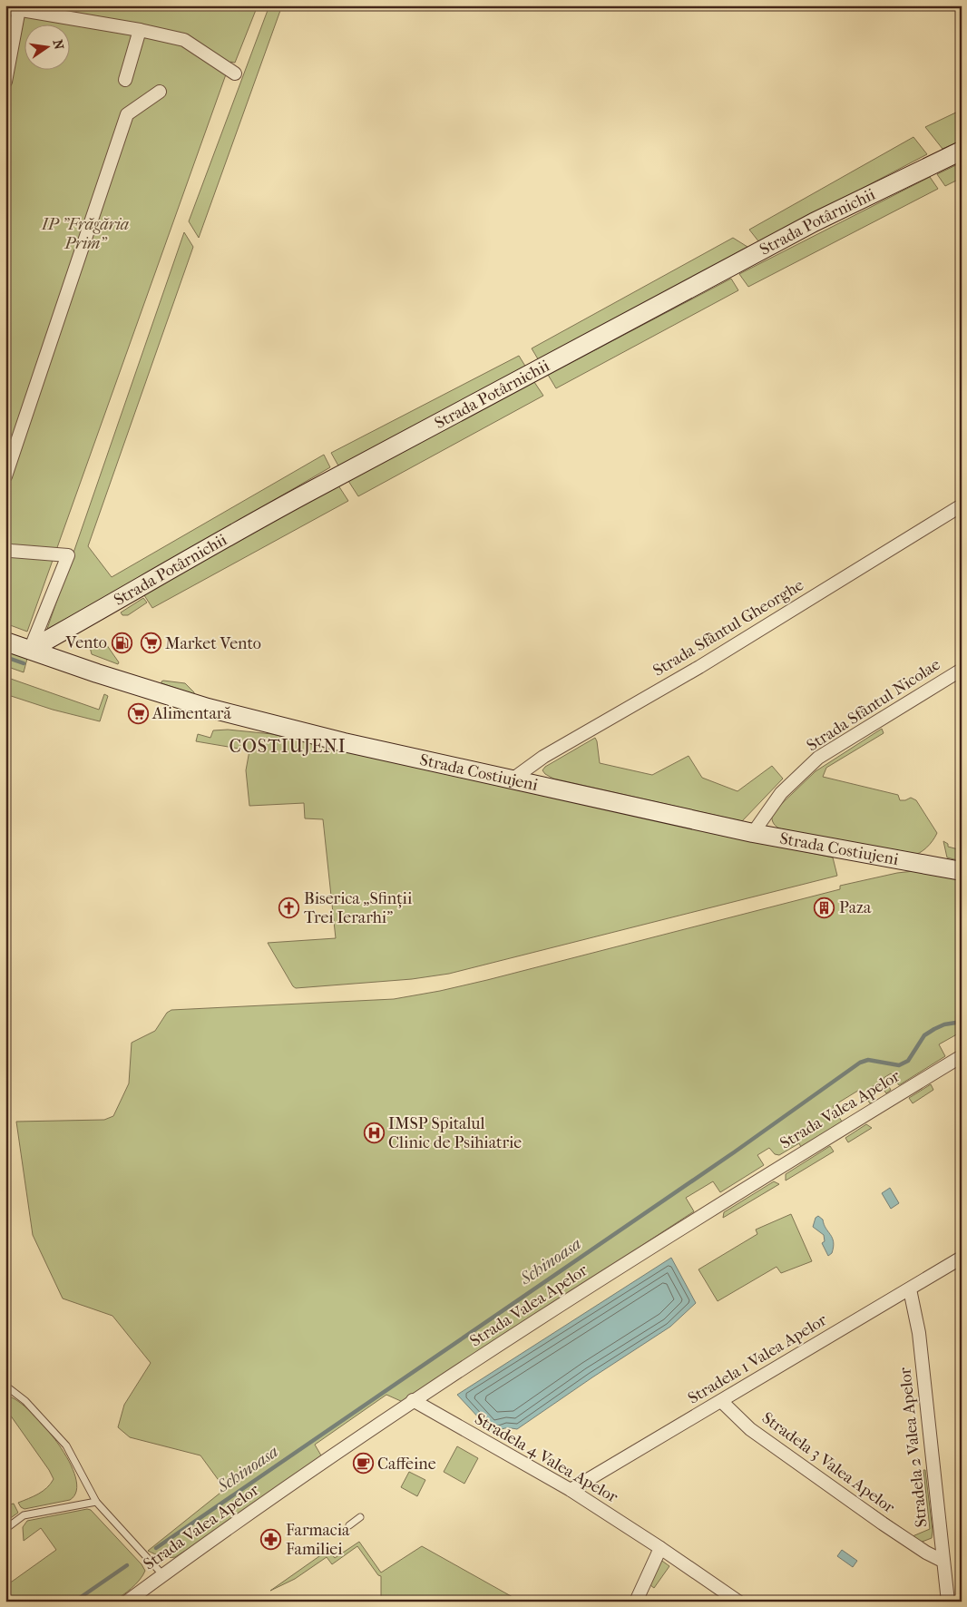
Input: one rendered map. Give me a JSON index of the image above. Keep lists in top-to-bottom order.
{
  "streets": {
    "street": [
      "Strada Potârnichii",
      "Strada Sfântul Gheorghe",
      "Strada Sfântul Nicolae",
      "Strada Costiujeni",
      "Strada Valea Apelor",
      "Stradela 1 Valea Apelor",
      "Stradela 2 Valea Apelor",
      "Stradela 4 Valea Apelor",
      "Stradela 3 Valea Apelor"
    ]
  },
  "crossings": [
    ["Strada Potârnichii", "Strada Costiujeni"],
    ["Strada Sfântul Gheorghe", "Strada Costiujeni"],
    ["Strada Sfântul Nicolae", "Strada Costiujeni"],
    ["Strada Valea Apelor", "Stradela 4 Valea Apelor"],
    ["Stradela 1 Valea Apelor", "Stradela 2 Valea Apelor"],
    ["Stradela 1 Valea Apelor", "Stradela 4 Valea Apelor"],
    ["Stradela 1 Valea Apelor", "Stradela 3 Valea Apelor"],
    ["Stradela 2 Valea Apelor", "Stradela 3 Valea Apelor"]
  ],
  "districts": ["COSTIUJENI"],
  "water": ["Schinoasa"],
  "parks": ["IP \"Frăgăria Prim\""],
  "places": {
    "fuel station": ["Vento"],
    "supermarket": ["Market Vento", "Alimentară"],
    "church": ["Biserica „Sfinții Trei Ierarhi”"],
    "building": ["Paza"],
    "hospital": ["IMSP Spitalul Clinic de Psihiatrie"],
    "cafe": ["Caffeine"],
    "pharmacy": ["Farmacia Familiei"]
  },
  "north": "right"
}
